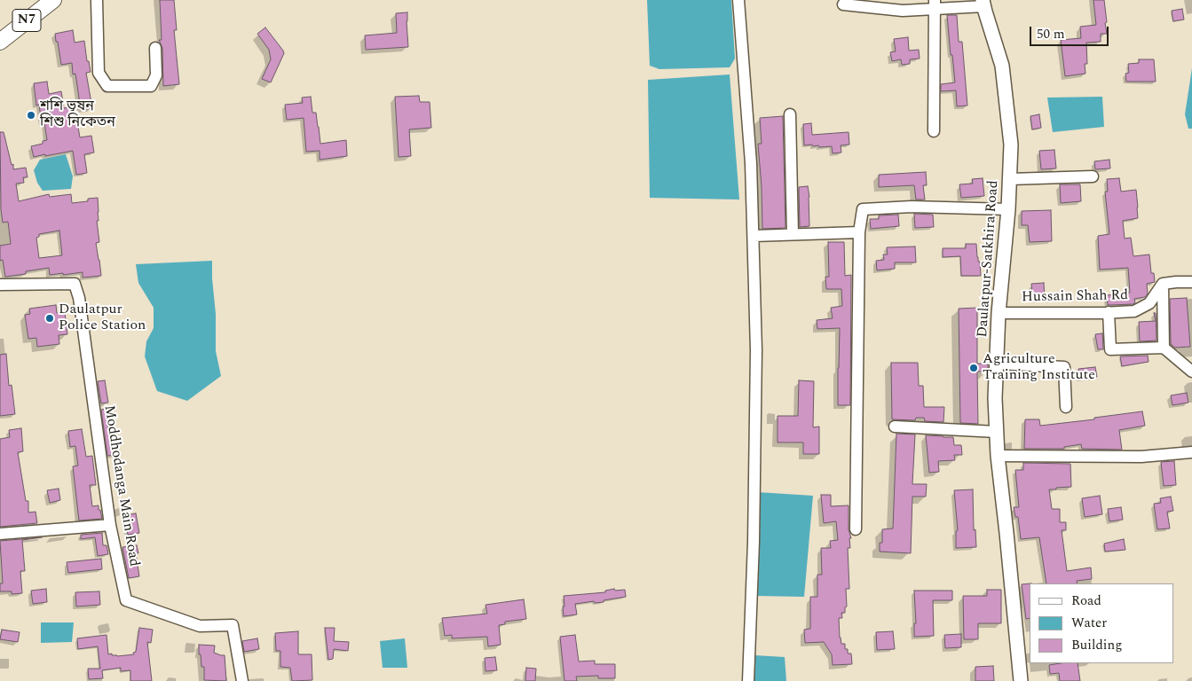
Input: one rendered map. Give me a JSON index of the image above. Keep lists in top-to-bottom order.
{
  "streets": {
    "highway": ["N7"],
    "main road": ["Daulatpur-Satkhira Road"],
    "street": ["Hussain Shah Rd", "Moddhodanga Main Road"]
  },
  "crossings": [
    ["Daulatpur-Satkhira Road", "Hussain Shah Rd"]
  ],
  "places": ["শশি ভূষন শিশু নিকেতন", "Daulatpur Police Station", "Agriculture Training Institute"],
  "legend": ["Road", "Water", "Building"],
  "scale_bar": "50 m"
}
